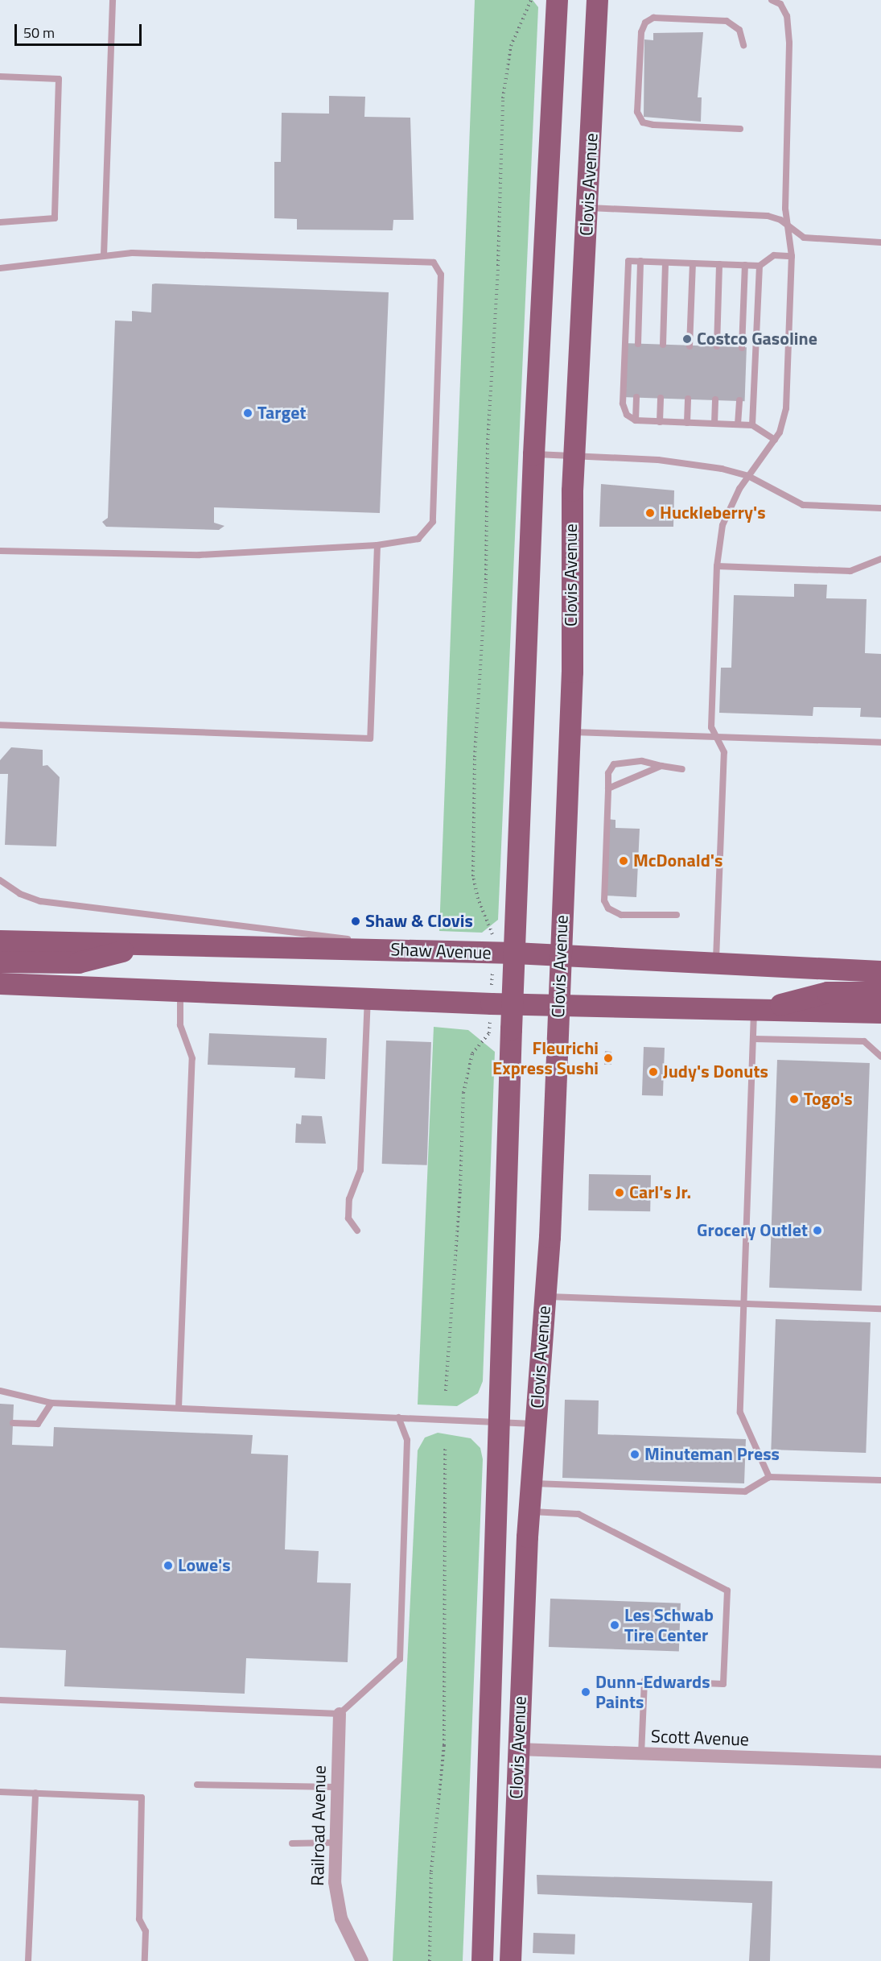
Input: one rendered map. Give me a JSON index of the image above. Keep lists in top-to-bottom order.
{
  "streets": {
    "main road": ["Clovis Avenue", "Shaw Avenue"],
    "street": ["Scott Avenue", "Railroad Avenue"]
  },
  "crossings": [
    ["Clovis Avenue", "Shaw Avenue"],
    ["Clovis Avenue", "Scott Avenue"]
  ],
  "places": [
    "Costco Gasoline",
    "Target",
    "Huckleberry's",
    "McDonald's",
    "Shaw & Clovis",
    "Fleurichi Express Sushi",
    "Judy's Donuts",
    "Togo's",
    "Carl's Jr.",
    "Grocery Outlet",
    "Minuteman Press",
    "Lowe's",
    "Les Schwab Tire Center",
    "Dunn-Edwards Paints"
  ],
  "scale_bar": "50 m"
}
